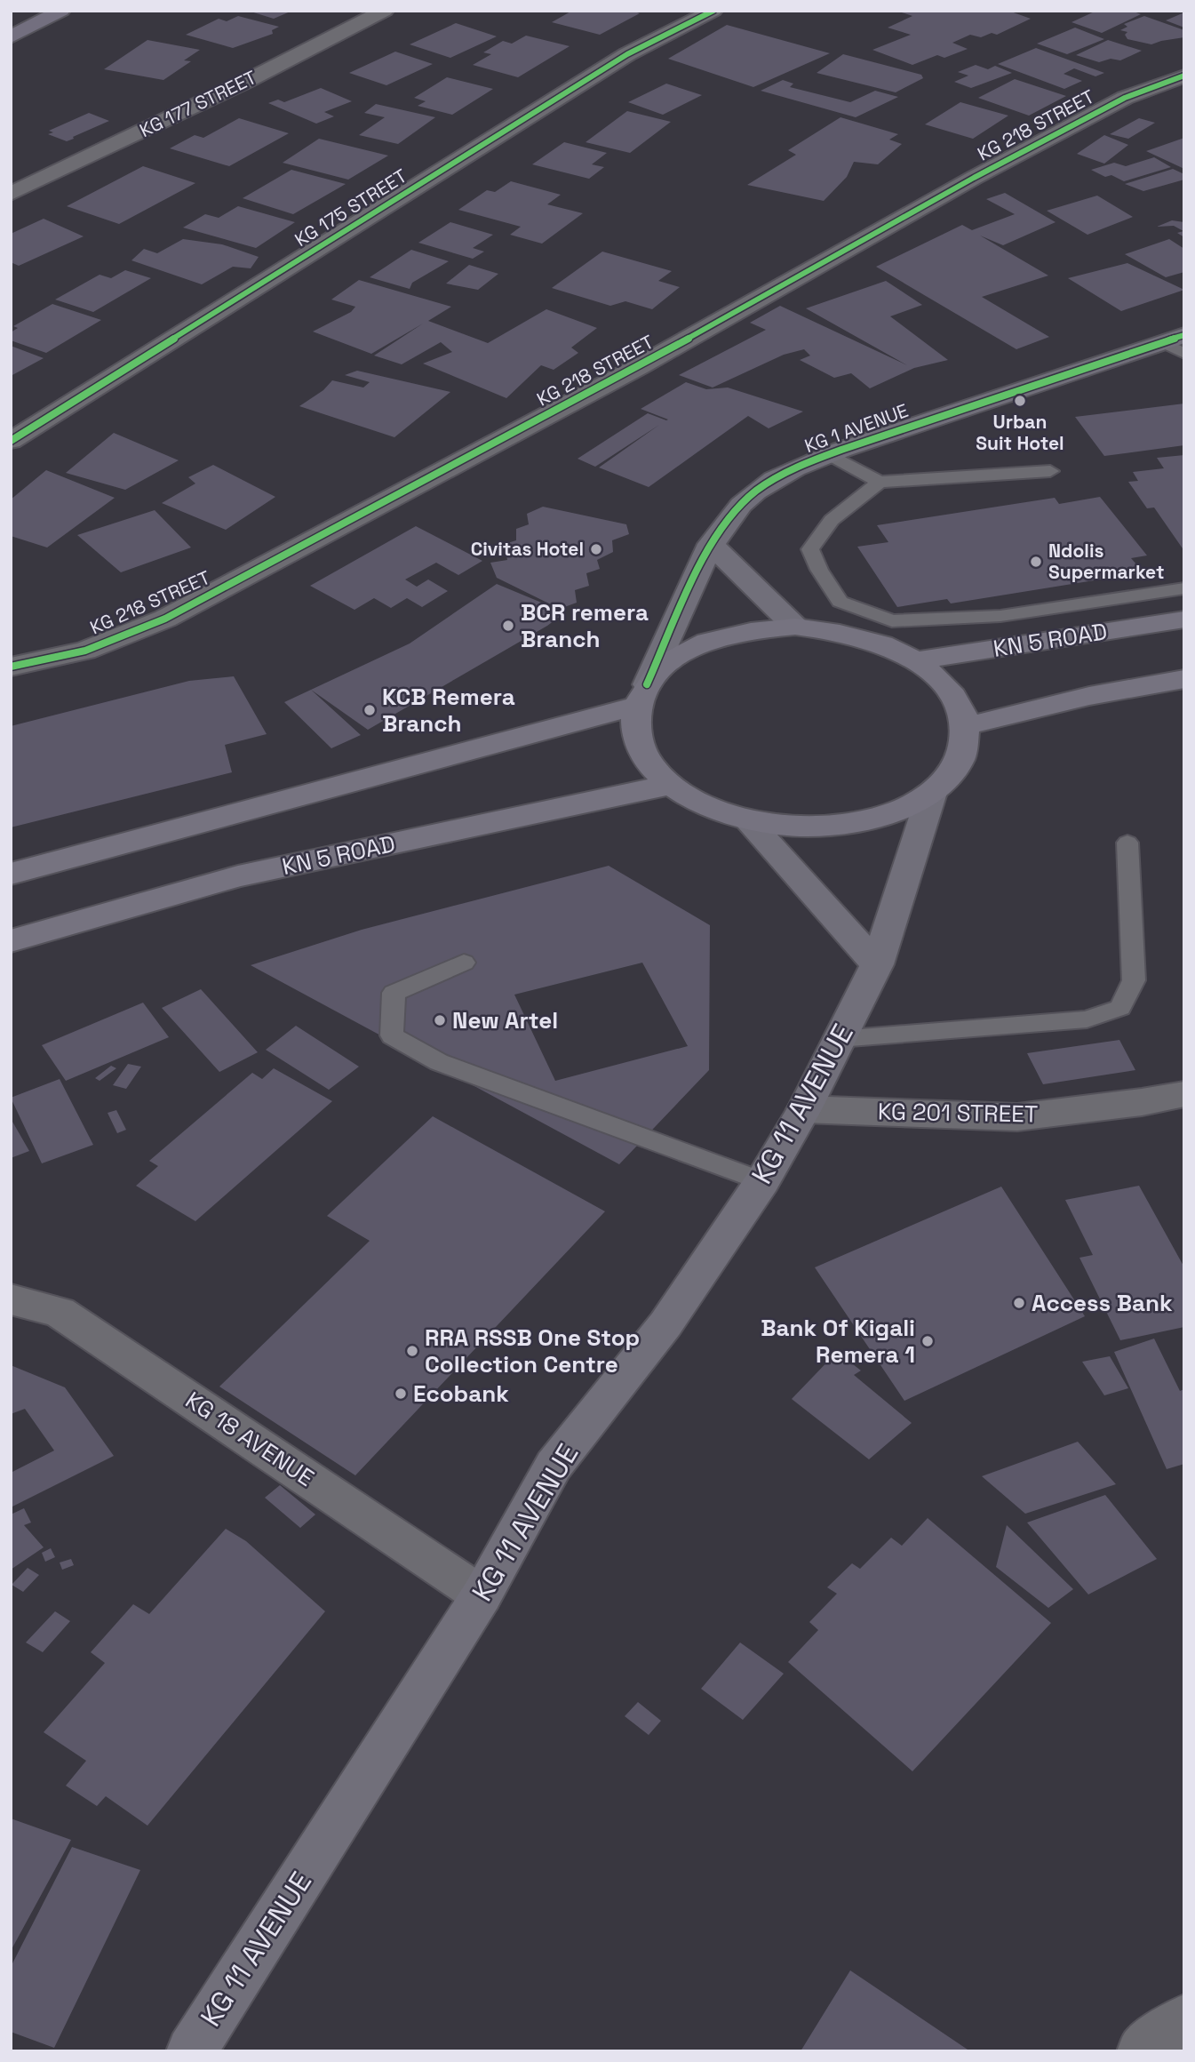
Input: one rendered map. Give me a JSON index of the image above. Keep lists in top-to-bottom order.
{
  "streets": {
    "main road": ["KG 1 AVENUE", "KN 5 ROAD", "KG 11 AVENUE"],
    "street": [
      "KG 177 STREET",
      "KG 218 STREET",
      "KG 175 STREET",
      "KG 201 STREET",
      "KG 18 AVENUE"
    ]
  },
  "crossings": [
    ["KG 11 AVENUE", "KG 201 STREET"],
    ["KG 11 AVENUE", "KG 18 AVENUE"]
  ],
  "places": [
    "Urban Suit Hotel",
    "Civitas Hotel",
    "Ndolis Supermarket",
    "BCR remera Branch",
    "KCB Remera Branch",
    "New Artel",
    "Access Bank",
    "Bank Of Kigali Remera 1",
    "RRA RSSB One Stop Collection Centre",
    "Ecobank"
  ]
}
